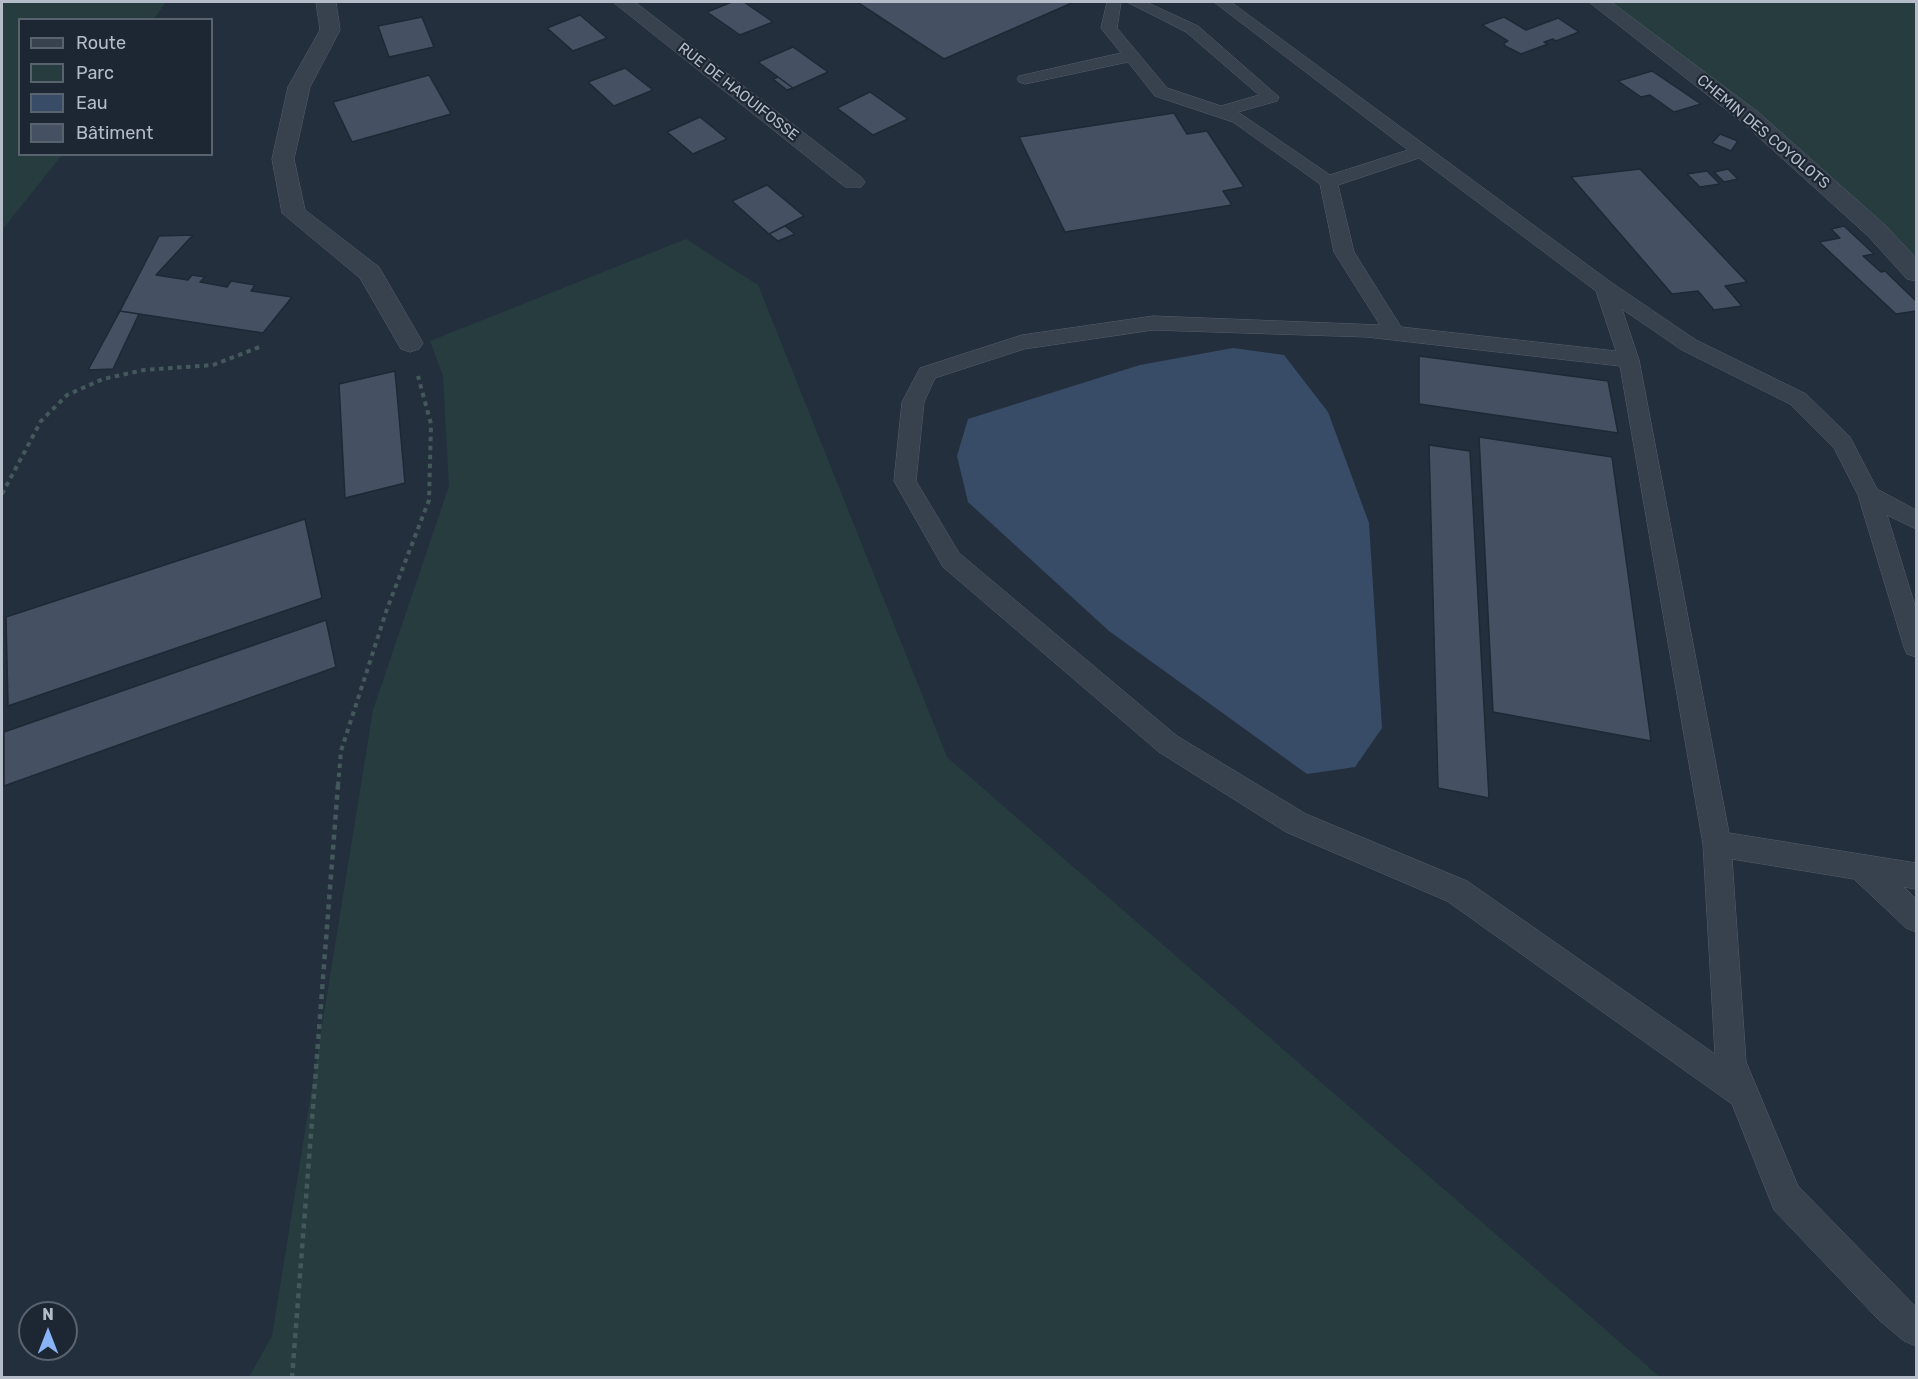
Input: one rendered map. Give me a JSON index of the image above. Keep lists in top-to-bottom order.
{
  "streets": {
    "street": ["RUE DE HAOUIFOSSE", "CHEMIN DES COYOLOTS"]
  },
  "legend": [
    "Route",
    "Parc",
    "Eau",
    "Bâtiment"
  ],
  "north": "top"
}
